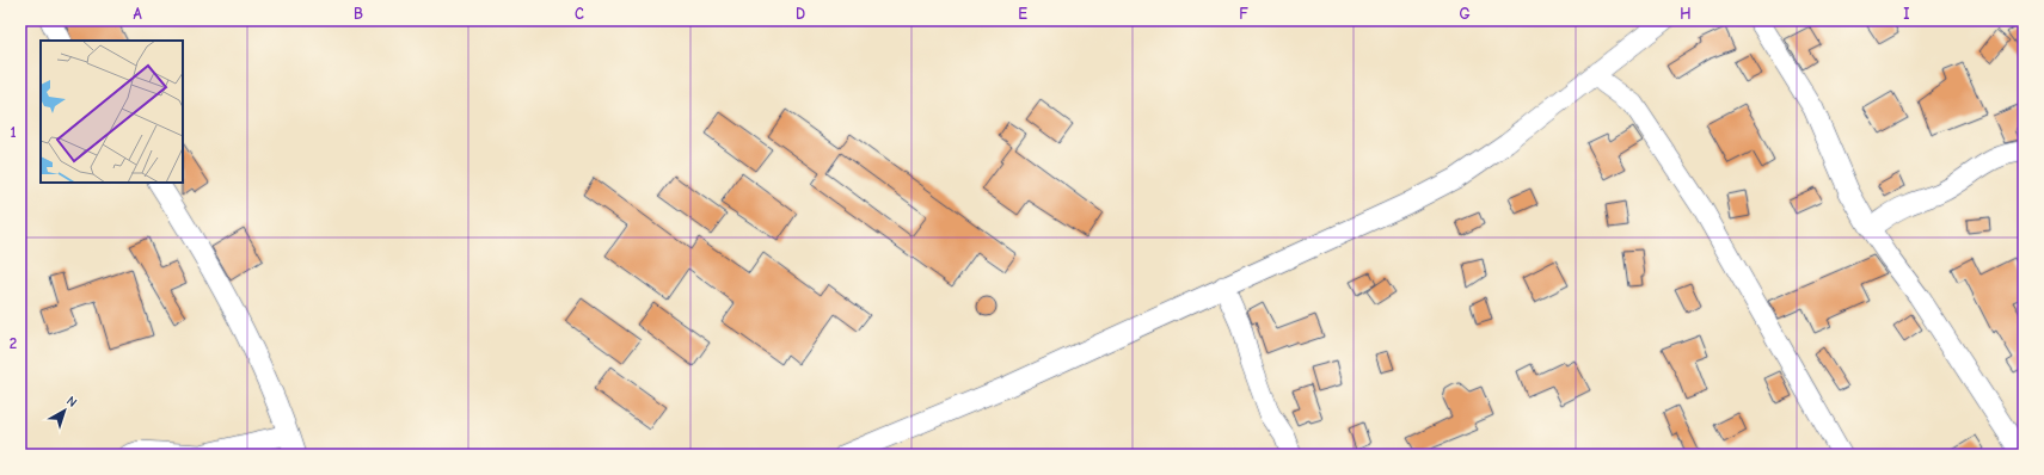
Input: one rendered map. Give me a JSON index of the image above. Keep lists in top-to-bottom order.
{
  "north": "top right",
  "grid": {
    "columns": [
      "A",
      "B",
      "C",
      "D",
      "E",
      "F",
      "G",
      "H",
      "I"
    ],
    "rows": ["1", "2"]
  }
}
